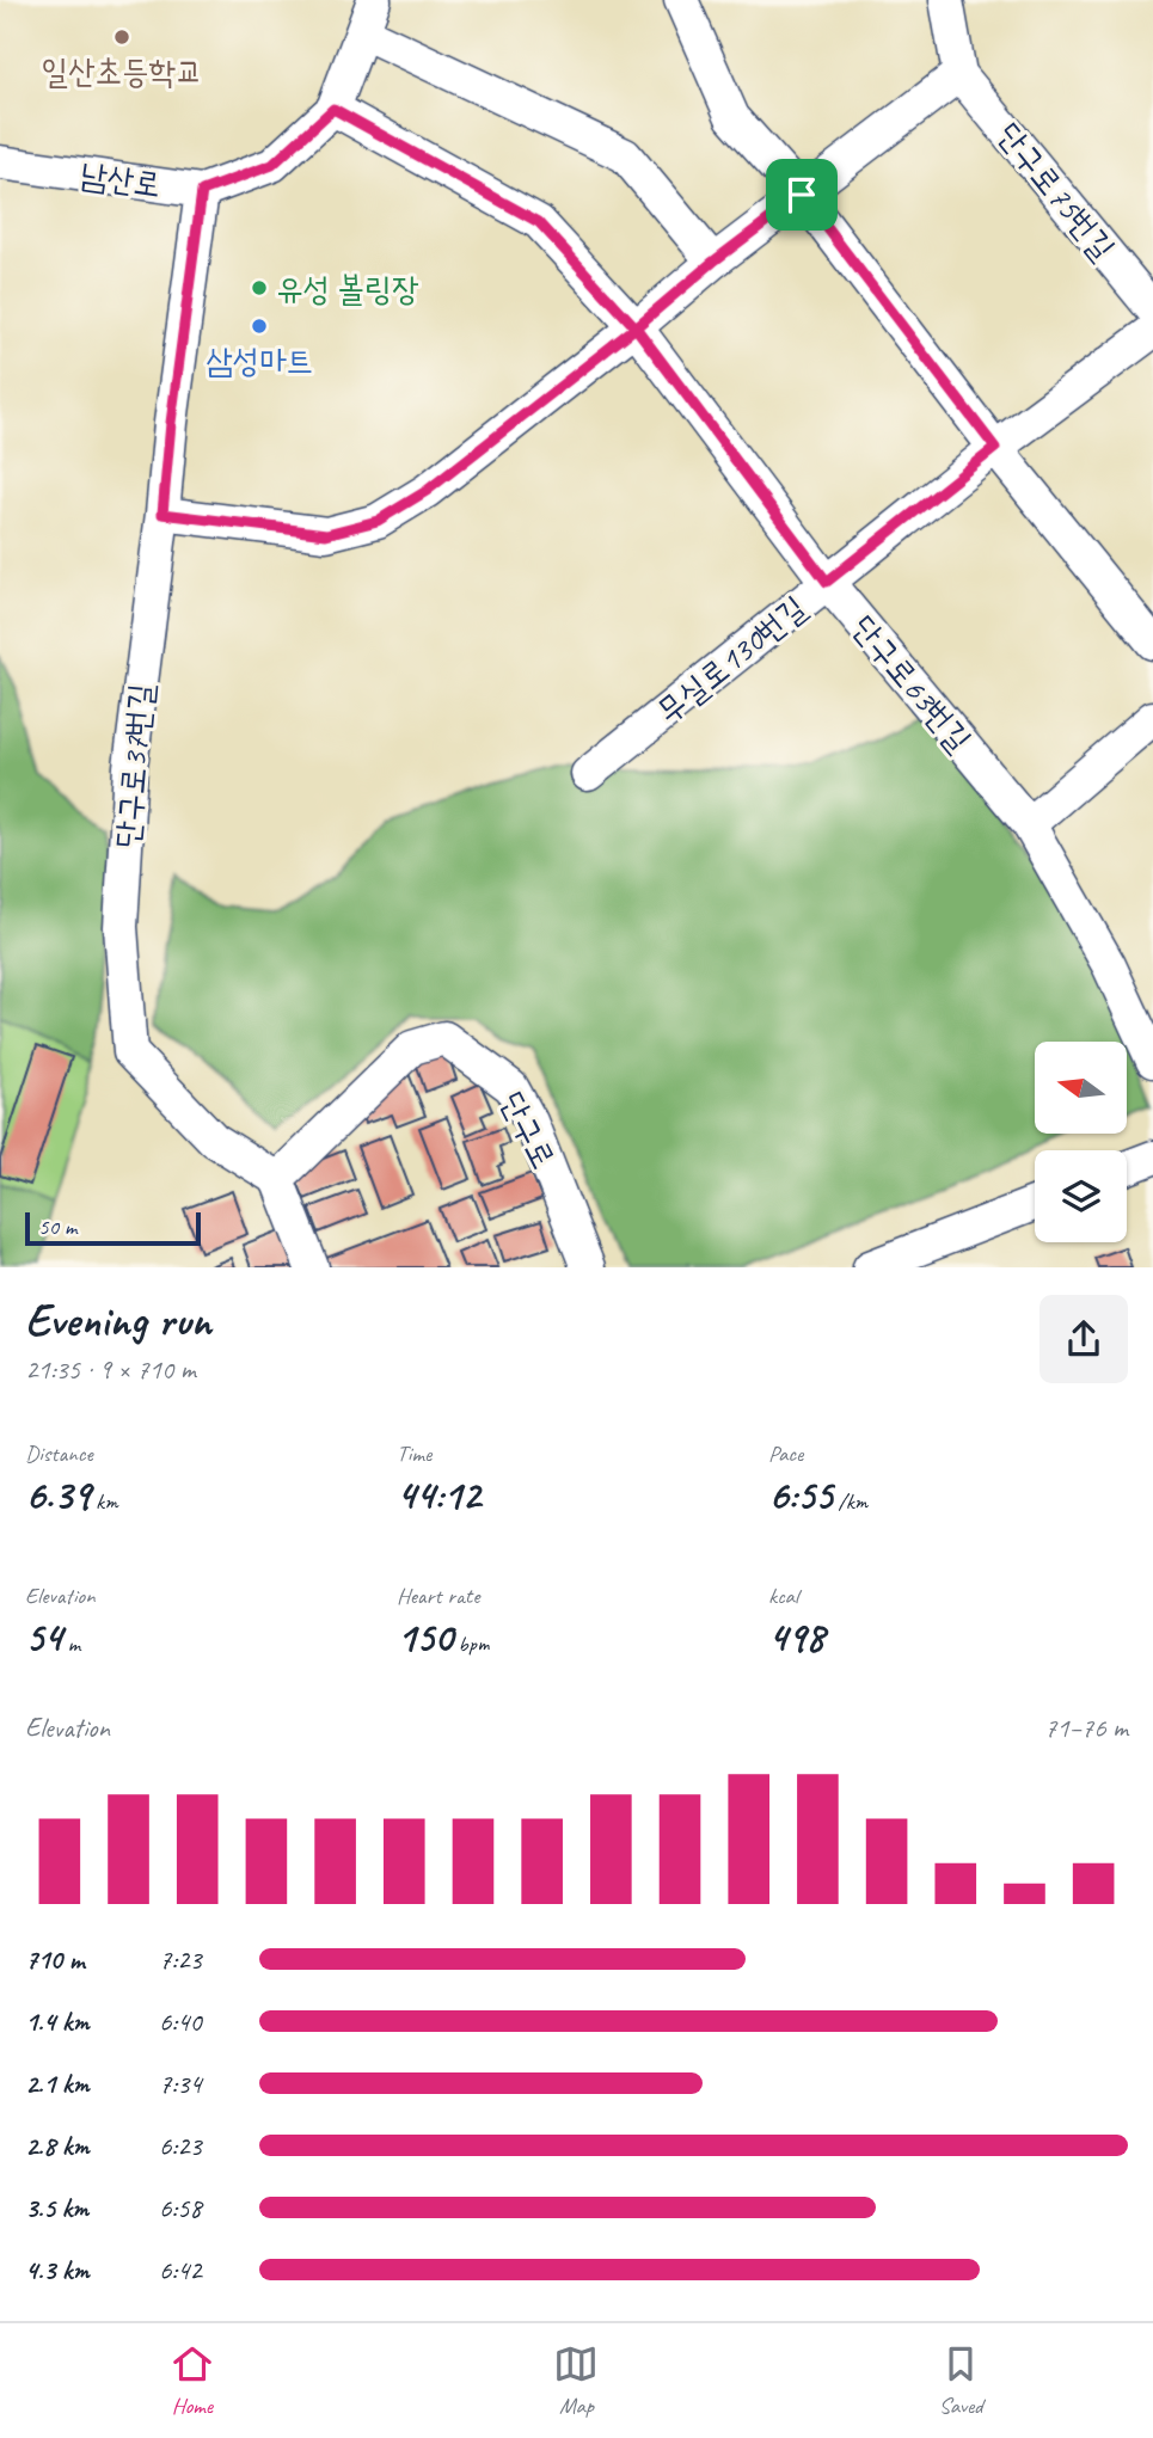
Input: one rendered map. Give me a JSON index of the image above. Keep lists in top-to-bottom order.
{
  "streets": {
    "street": [
      "남산로",
      "단구로75번길",
      "무실로130번길",
      "단구로63번길",
      "단구로37번길",
      "단구로"
    ]
  },
  "crossings": [
    ["남산로", "단구로63번길"],
    ["남산로", "단구로37번길"],
    ["무실로130번길", "단구로63번길"],
    ["단구로37번길", "단구로"]
  ],
  "places": ["일산초등학교", "유성 볼링장", "삼성마트"],
  "scale_bar": "50 m",
  "north": "left",
  "page": {
    "scale": "50 m",
    "heading": ["Evening run", "21:35 · 9 × 710 m"],
    "stats": [
      ["Distance", "6.39 km"],
      ["Time", "44:12"],
      ["Pace", "6:55 /km"],
      ["Elevation", "54 m"],
      ["Heart rate", "150 bpm"],
      ["kcal", "498"]
    ],
    "chart": ["Elevation", "71–76 m"],
    "list": [
      {
        "name": "710 m",
        "note": "7:23"
      },
      {
        "name": "1.4 km",
        "note": "6:40"
      },
      {
        "name": "2.1 km",
        "note": "7:34"
      },
      {
        "name": "2.8 km",
        "note": "6:23"
      },
      {
        "name": "3.5 km",
        "note": "6:58"
      },
      {
        "name": "4.3 km",
        "note": "6:42"
      }
    ],
    "tabs": ["Home", "Map", "Saved"]
  }
}
